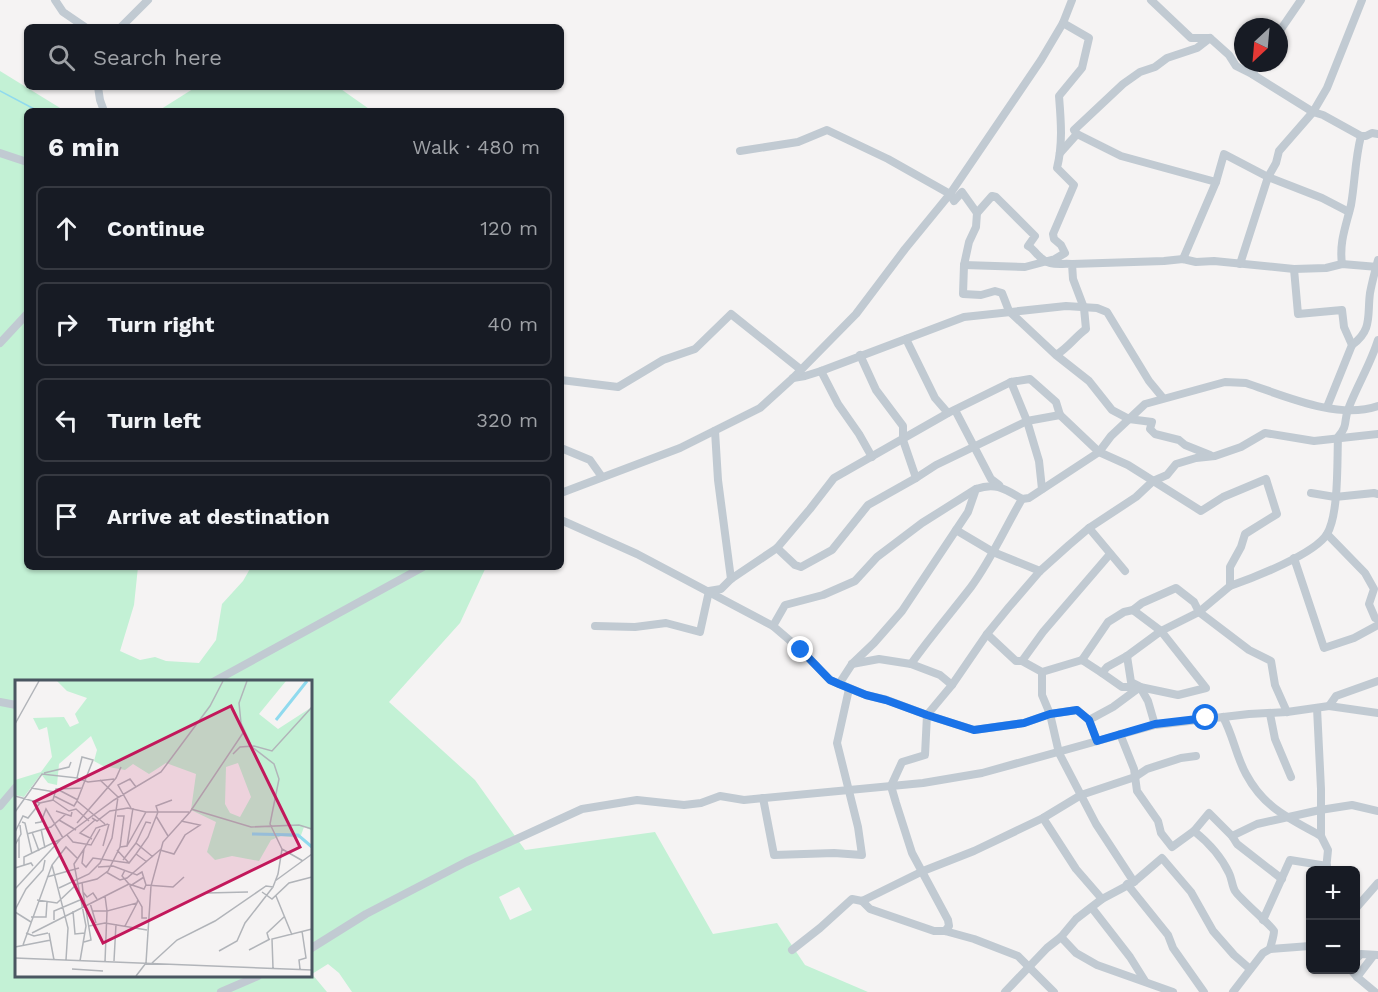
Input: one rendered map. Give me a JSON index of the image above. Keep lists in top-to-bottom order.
{
  "north": "bottom left",
  "page": {
    "search": "Search here",
    "heading": ["6 min", "Walk · 480 m"],
    "list": [
      ["Continue", "120 m"],
      ["Turn right", "40 m"],
      ["Turn left", "320 m"],
      "Arrive at destination"
    ],
    "map_buttons": ["+", "−"]
  }
}
